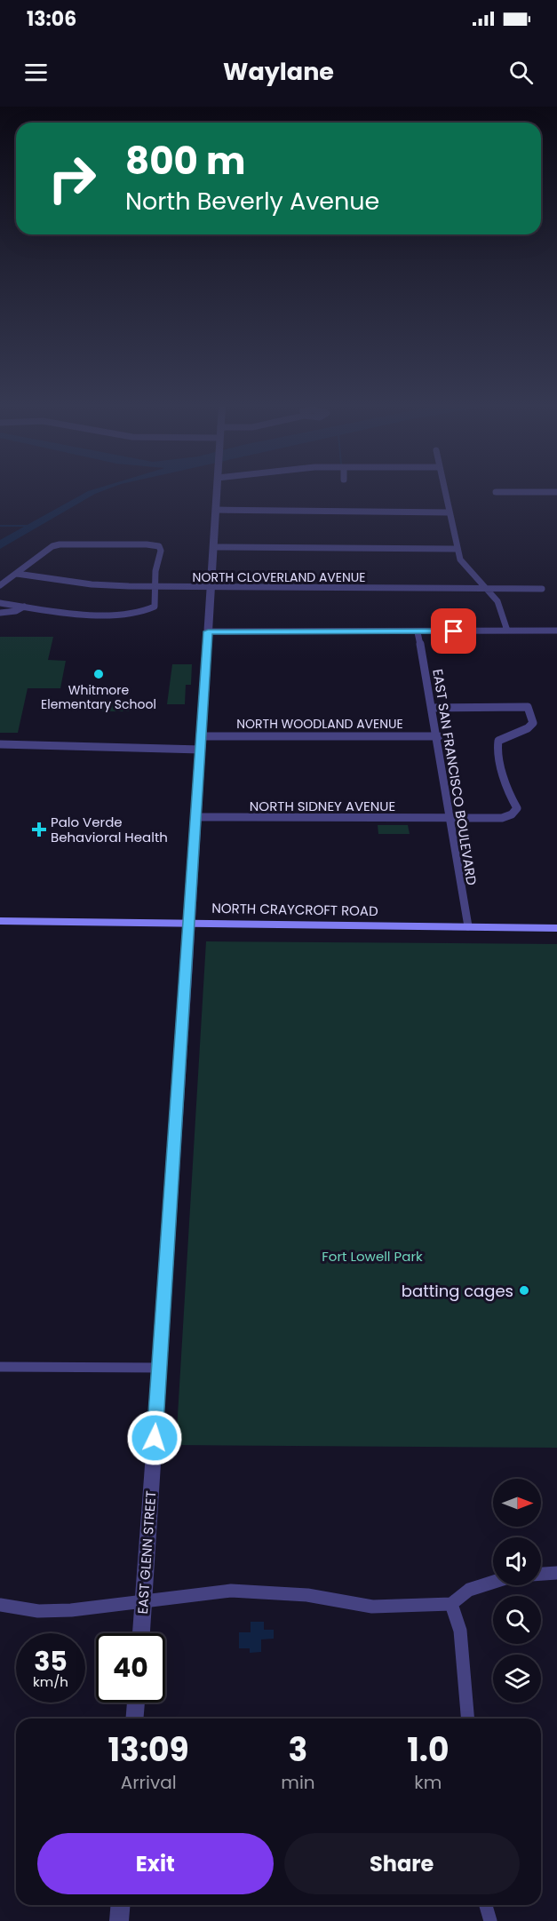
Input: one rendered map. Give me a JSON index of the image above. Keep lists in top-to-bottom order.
{
  "streets": {
    "main road": ["NORTH CRAYCROFT ROAD"],
    "street": [
      "NORTH CLOVERLAND AVENUE",
      "NORTH WOODLAND AVENUE",
      "EAST SAN FRANCISCO BOULEVARD",
      "NORTH SIDNEY AVENUE",
      "EAST GLENN STREET"
    ]
  },
  "crossings": [
    ["NORTH CLOVERLAND AVENUE", "EAST GLENN STREET"],
    ["NORTH WOODLAND AVENUE", "EAST SAN FRANCISCO BOULEVARD"],
    ["NORTH WOODLAND AVENUE", "EAST GLENN STREET"],
    ["EAST SAN FRANCISCO BOULEVARD", "NORTH SIDNEY AVENUE"],
    ["EAST SAN FRANCISCO BOULEVARD", "NORTH CRAYCROFT ROAD"],
    ["NORTH SIDNEY AVENUE", "EAST GLENN STREET"],
    ["NORTH CRAYCROFT ROAD", "EAST GLENN STREET"]
  ],
  "parks": ["Fort Lowell Park"],
  "places": {
    "other": ["Whitmore Elementary School", "batting cages"],
    "health": ["Palo Verde Behavioral Health"]
  },
  "north": "right",
  "page": {
    "status": "13:06",
    "header": "Waylane",
    "turn": ["800 m", "North Beverly Avenue"],
    "speed": "35 km/h",
    "limit": "40",
    "eta": [
      "13:09",
      "Arrival",
      "3",
      "min",
      "1.0",
      "km"
    ],
    "buttons": ["Exit", "Share"]
  }
}
